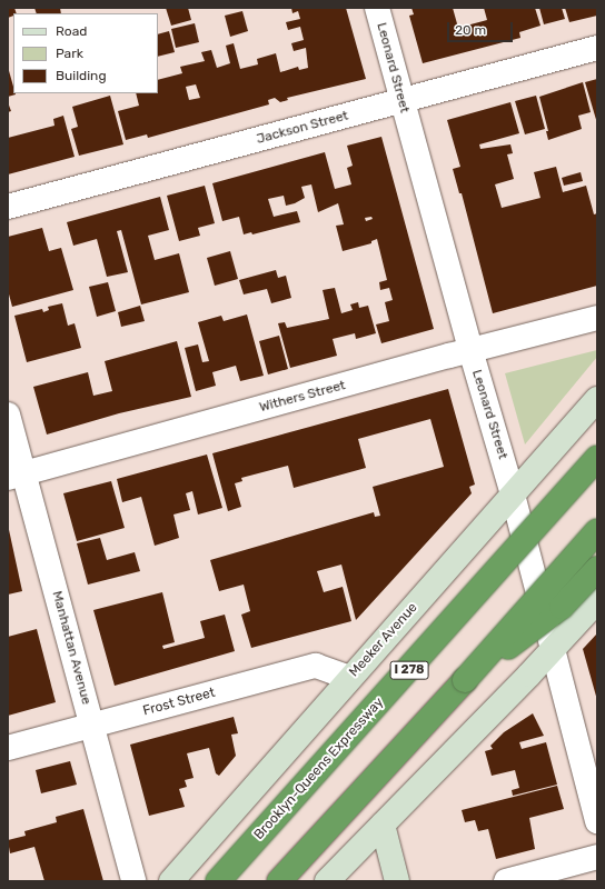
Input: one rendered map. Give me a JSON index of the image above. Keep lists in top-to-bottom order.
{
  "streets": {
    "highway": ["I 278", "Brooklyn-Queens Expressway"],
    "main road": ["Meeker Avenue"],
    "street": [
      "Leonard Street",
      "Jackson Street",
      "Withers Street",
      "Manhattan Avenue",
      "Frost Street"
    ]
  },
  "crossings": [
    ["Leonard Street", "Jackson Street"],
    ["Leonard Street", "Withers Street"],
    ["Leonard Street", "Meeker Avenue"],
    ["Withers Street", "Manhattan Avenue"],
    ["Meeker Avenue", "Frost Street"],
    ["Manhattan Avenue", "Frost Street"]
  ],
  "legend": ["Road", "Park", "Building"],
  "scale_bar": "20 m"
}
